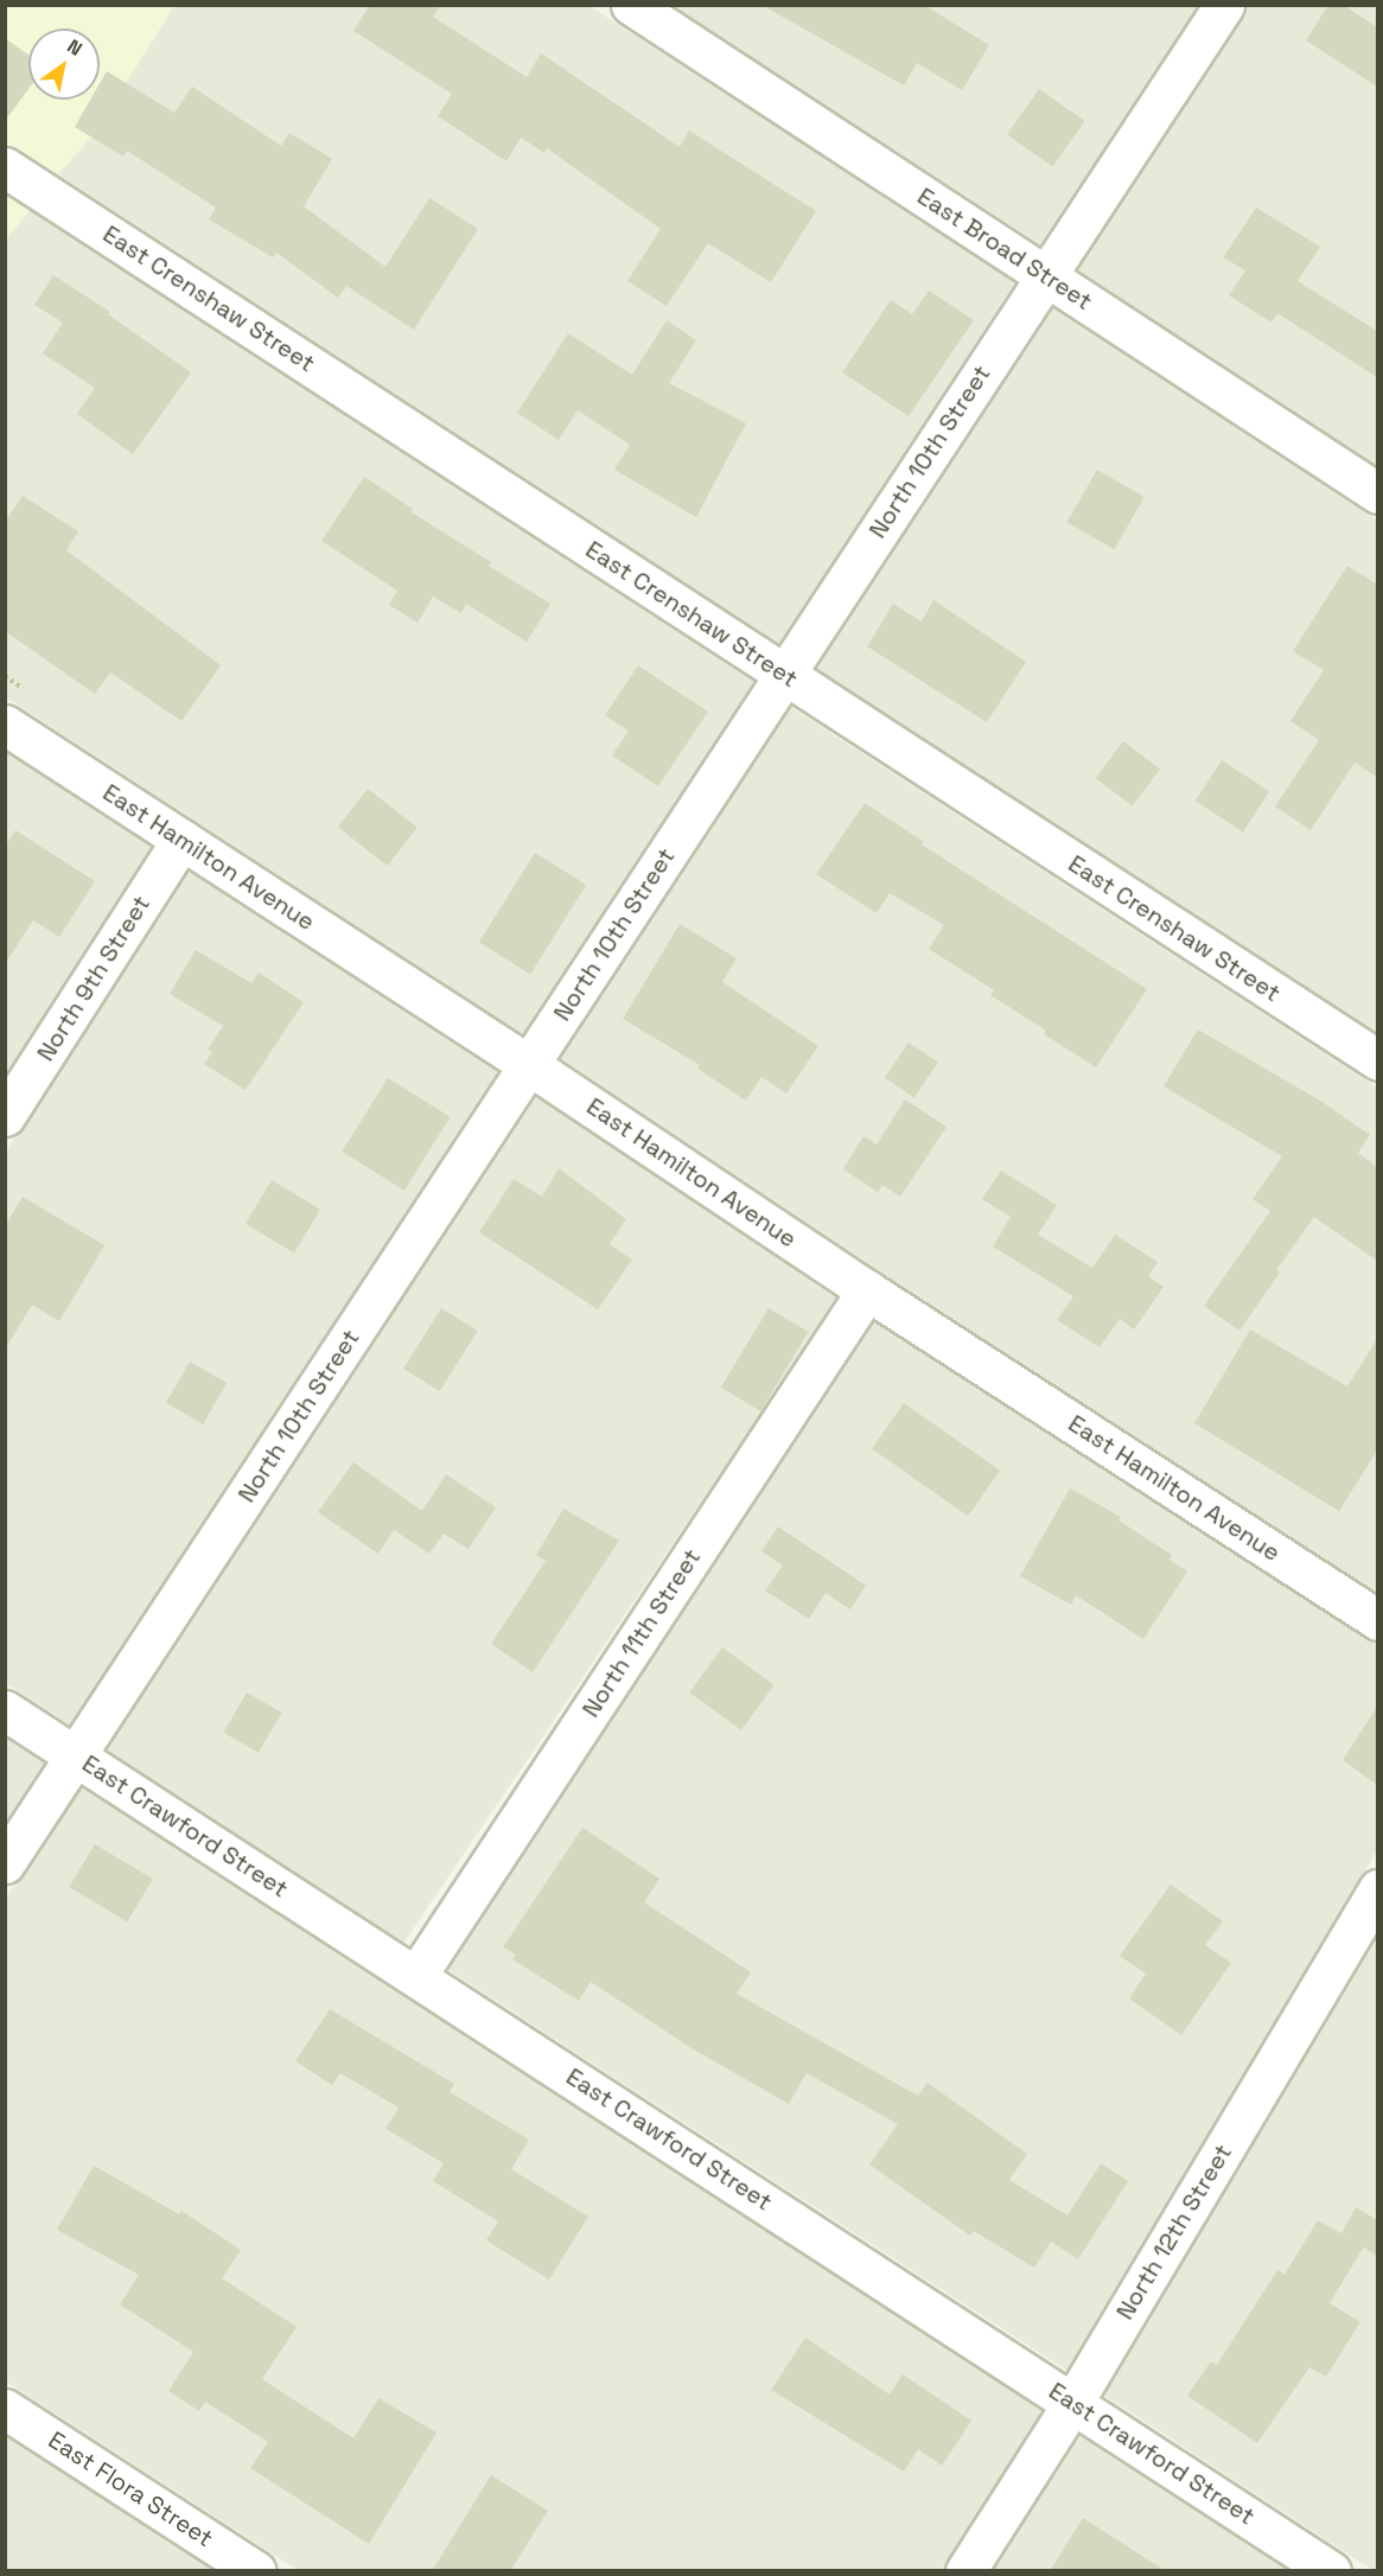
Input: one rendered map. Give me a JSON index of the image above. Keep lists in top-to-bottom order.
{
  "streets": {
    "street": [
      "East Broad Street",
      "East Crenshaw Street",
      "North 10th Street",
      "East Hamilton Avenue",
      "North 9th Street",
      "North 11th Street",
      "East Crawford Street",
      "North 12th Street",
      "East Flora Street"
    ]
  },
  "crossings": [
    ["East Broad Street", "North 10th Street"],
    ["East Crenshaw Street", "North 10th Street"],
    ["North 10th Street", "East Hamilton Avenue"],
    ["North 10th Street", "East Crawford Street"],
    ["East Hamilton Avenue", "North 9th Street"],
    ["East Hamilton Avenue", "North 11th Street"],
    ["North 11th Street", "East Crawford Street"],
    ["East Crawford Street", "North 12th Street"]
  ],
  "north": "top right"
}
